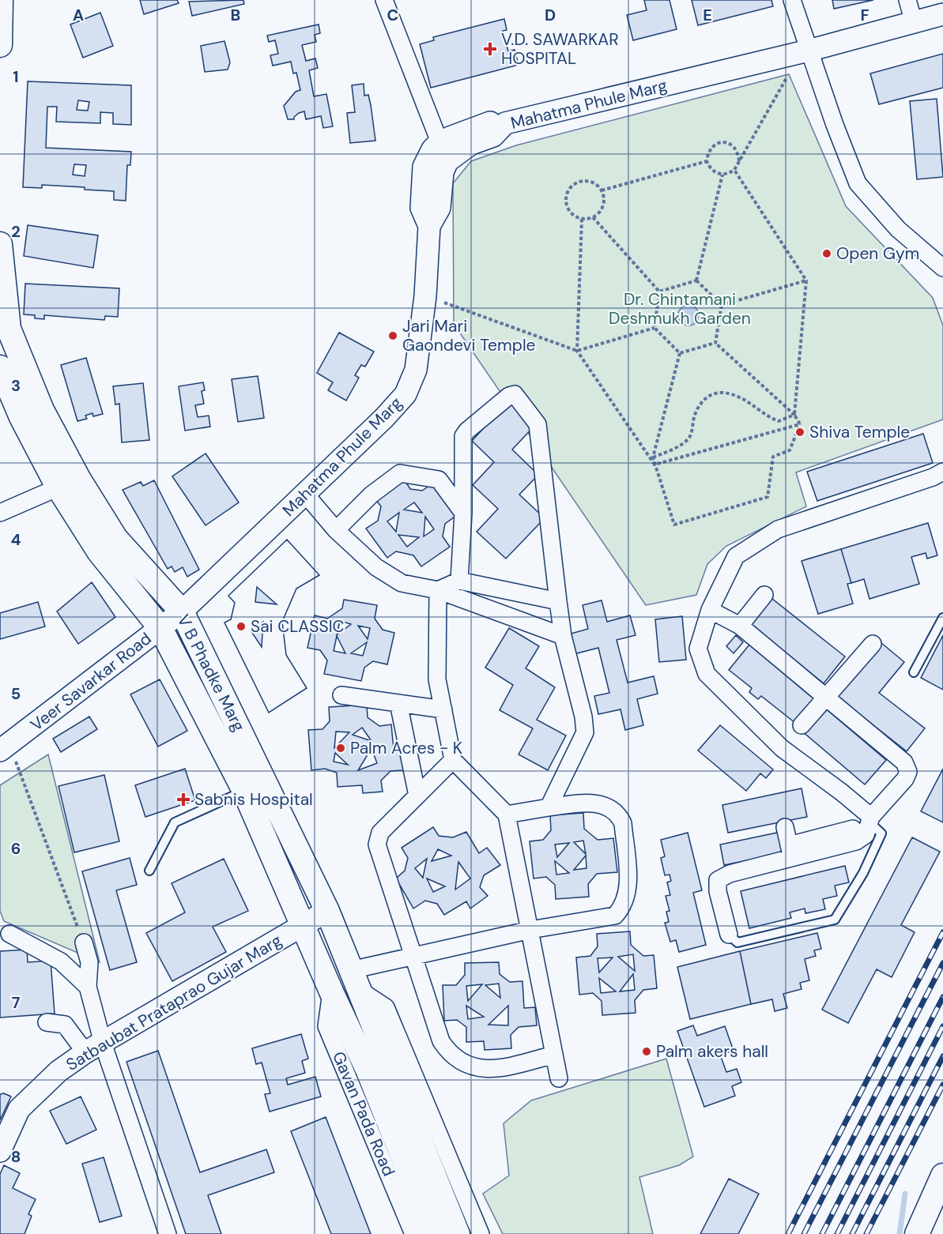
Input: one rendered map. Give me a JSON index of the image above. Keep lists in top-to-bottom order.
{
  "streets": {
    "main road": ["V B Phadke Marg"],
    "street": [
      "Mahatma Phule Marg",
      "Veer Savarkar Road",
      "Satbaubat Prataprao Gujar Marg",
      "Gavan Pada Road"
    ]
  },
  "crossings": [
    ["Mahatma Phule Marg", "V B Phadke Marg"],
    ["Mahatma Phule Marg", "Veer Savarkar Road"],
    ["V B Phadke Marg", "Veer Savarkar Road"],
    ["V B Phadke Marg", "Satbaubat Prataprao Gujar Marg"],
    ["V B Phadke Marg", "Gavan Pada Road"]
  ],
  "parks": ["Dr. Chintamani Deshmukh Garden"],
  "places": {
    "health": ["V.D. SAWARKAR HOSPITAL", "Sabnis Hospital"],
    "other": [
      "Open Gym",
      "Jari Mari Gaondevi Temple",
      "Shiva Temple",
      "Sai CLASSIC",
      "Palm Acres - K",
      "Palm akers hall"
    ]
  },
  "grid": {
    "columns": [
      "A",
      "B",
      "C",
      "D",
      "E",
      "F"
    ],
    "rows": [
      "1",
      "2",
      "3",
      "4",
      "5",
      "6",
      "7",
      "8"
    ]
  }
}
